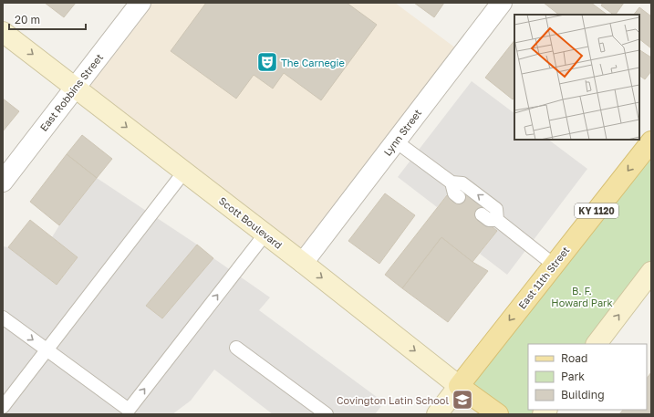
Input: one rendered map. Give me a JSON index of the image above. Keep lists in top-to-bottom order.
{
  "streets": {
    "main road": ["KY 1120", "Scott Boulevard", "East 11th Street"],
    "street": ["East Robbins Street", "Lynn Street"]
  },
  "crossings": [
    ["East Robbins Street", "Scott Boulevard"],
    ["Lynn Street", "Scott Boulevard"],
    ["Scott Boulevard", "East 11th Street"]
  ],
  "one_way": ["Scott Boulevard", "East 11th Street"],
  "parks": ["B. F. Howard Park"],
  "places": {
    "theatre": ["The Carnegie"],
    "school or university": ["Covington Latin School"]
  },
  "legend": ["Road", "Park", "Building"],
  "scale_bar": "20 m"
}
